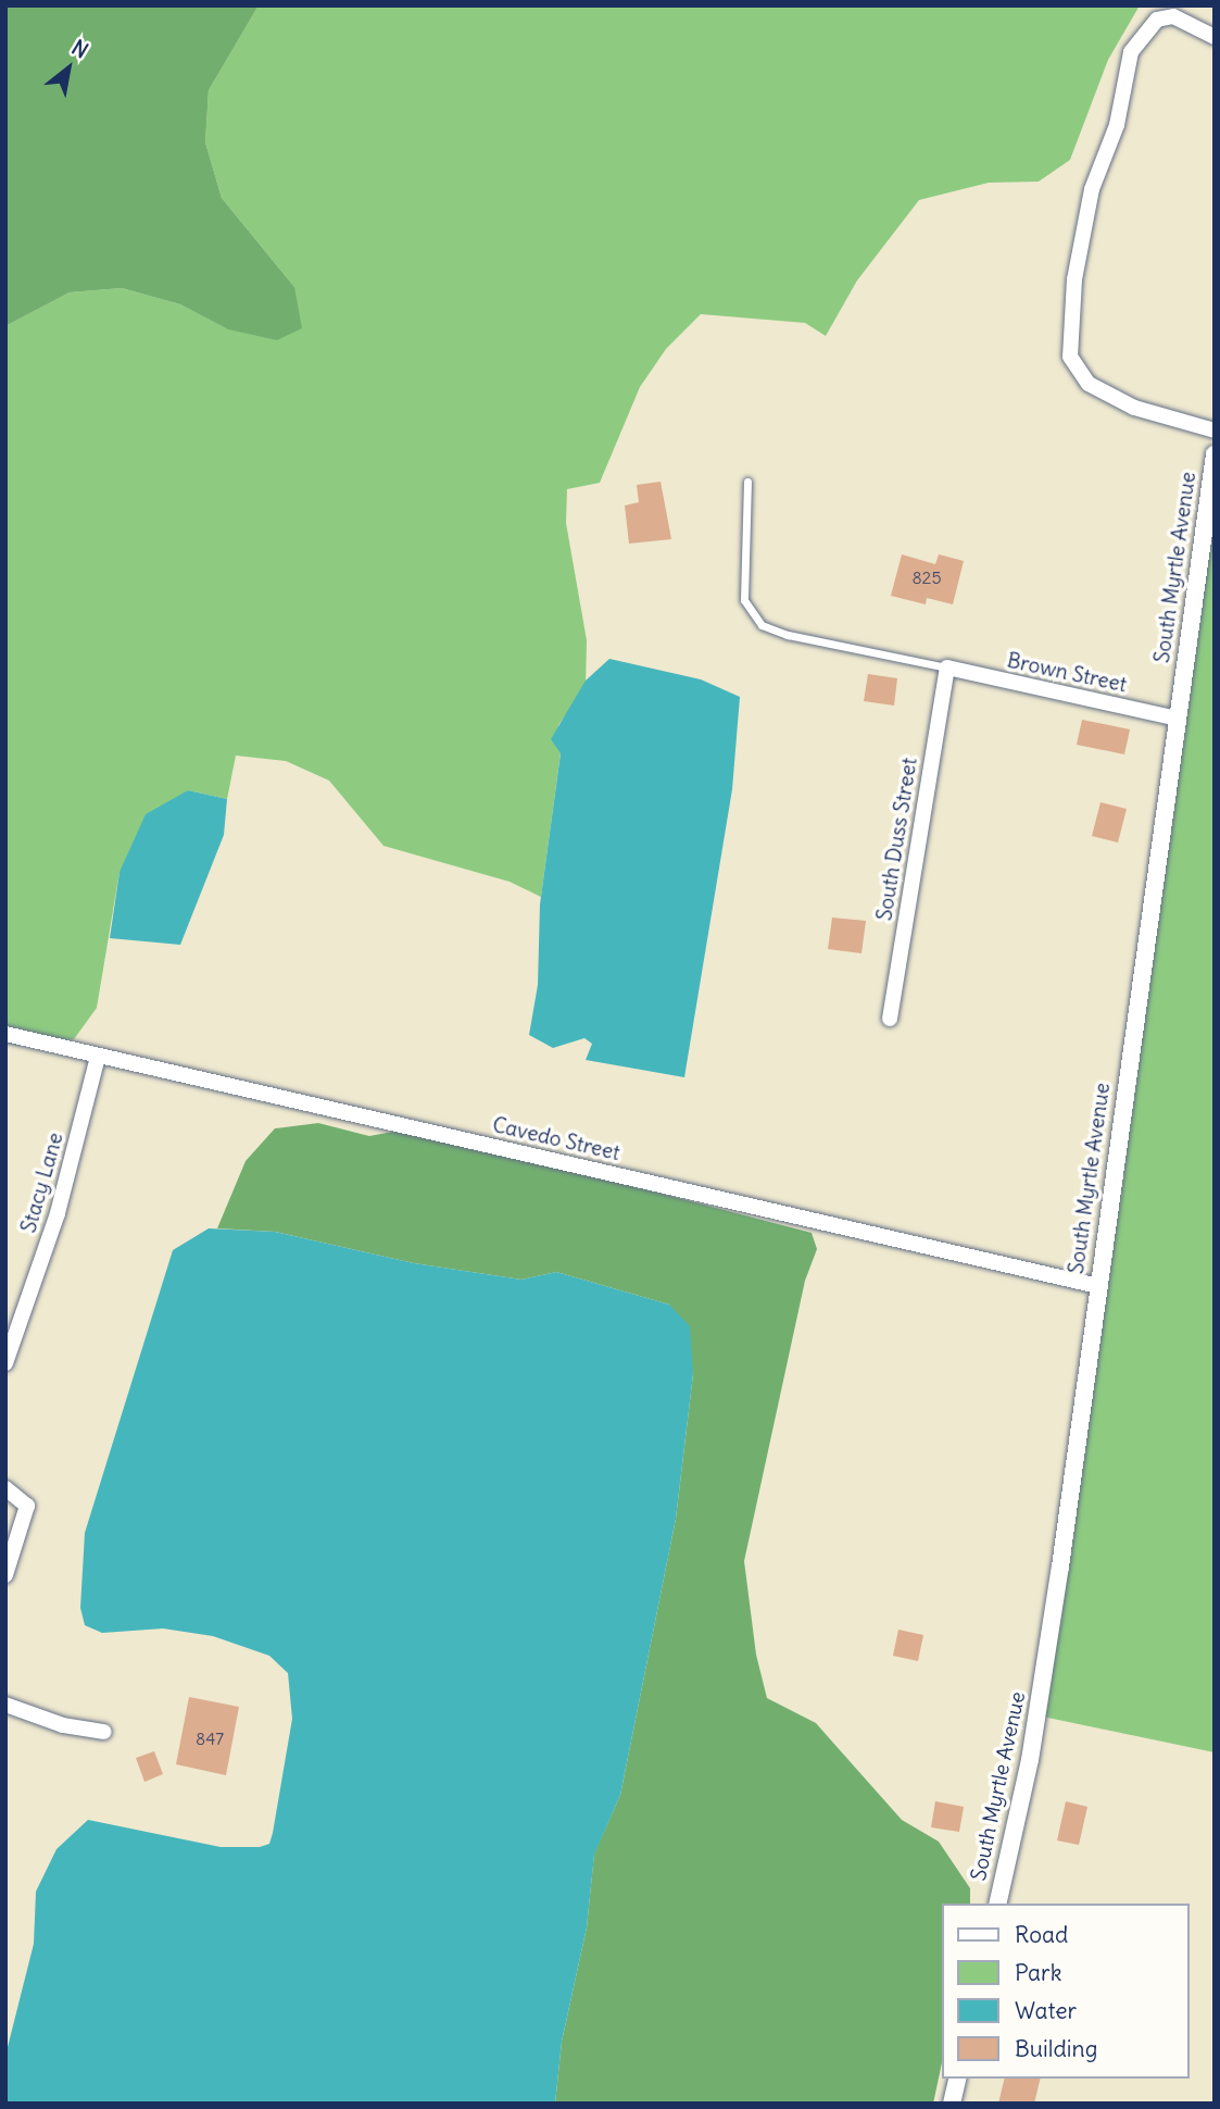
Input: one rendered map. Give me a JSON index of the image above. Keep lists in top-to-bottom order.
{
  "streets": {
    "street": [
      "South Myrtle Avenue",
      "Brown Street",
      "South Duss Street",
      "Cavedo Street",
      "Stacy Lane"
    ]
  },
  "crossings": [
    ["South Myrtle Avenue", "Brown Street"],
    ["South Myrtle Avenue", "Cavedo Street"],
    ["Brown Street", "South Duss Street"],
    ["Cavedo Street", "Stacy Lane"]
  ],
  "house_numbers": ["825", "847"],
  "legend": [
    "Road",
    "Park",
    "Water",
    "Building"
  ],
  "north": "top right"
}
